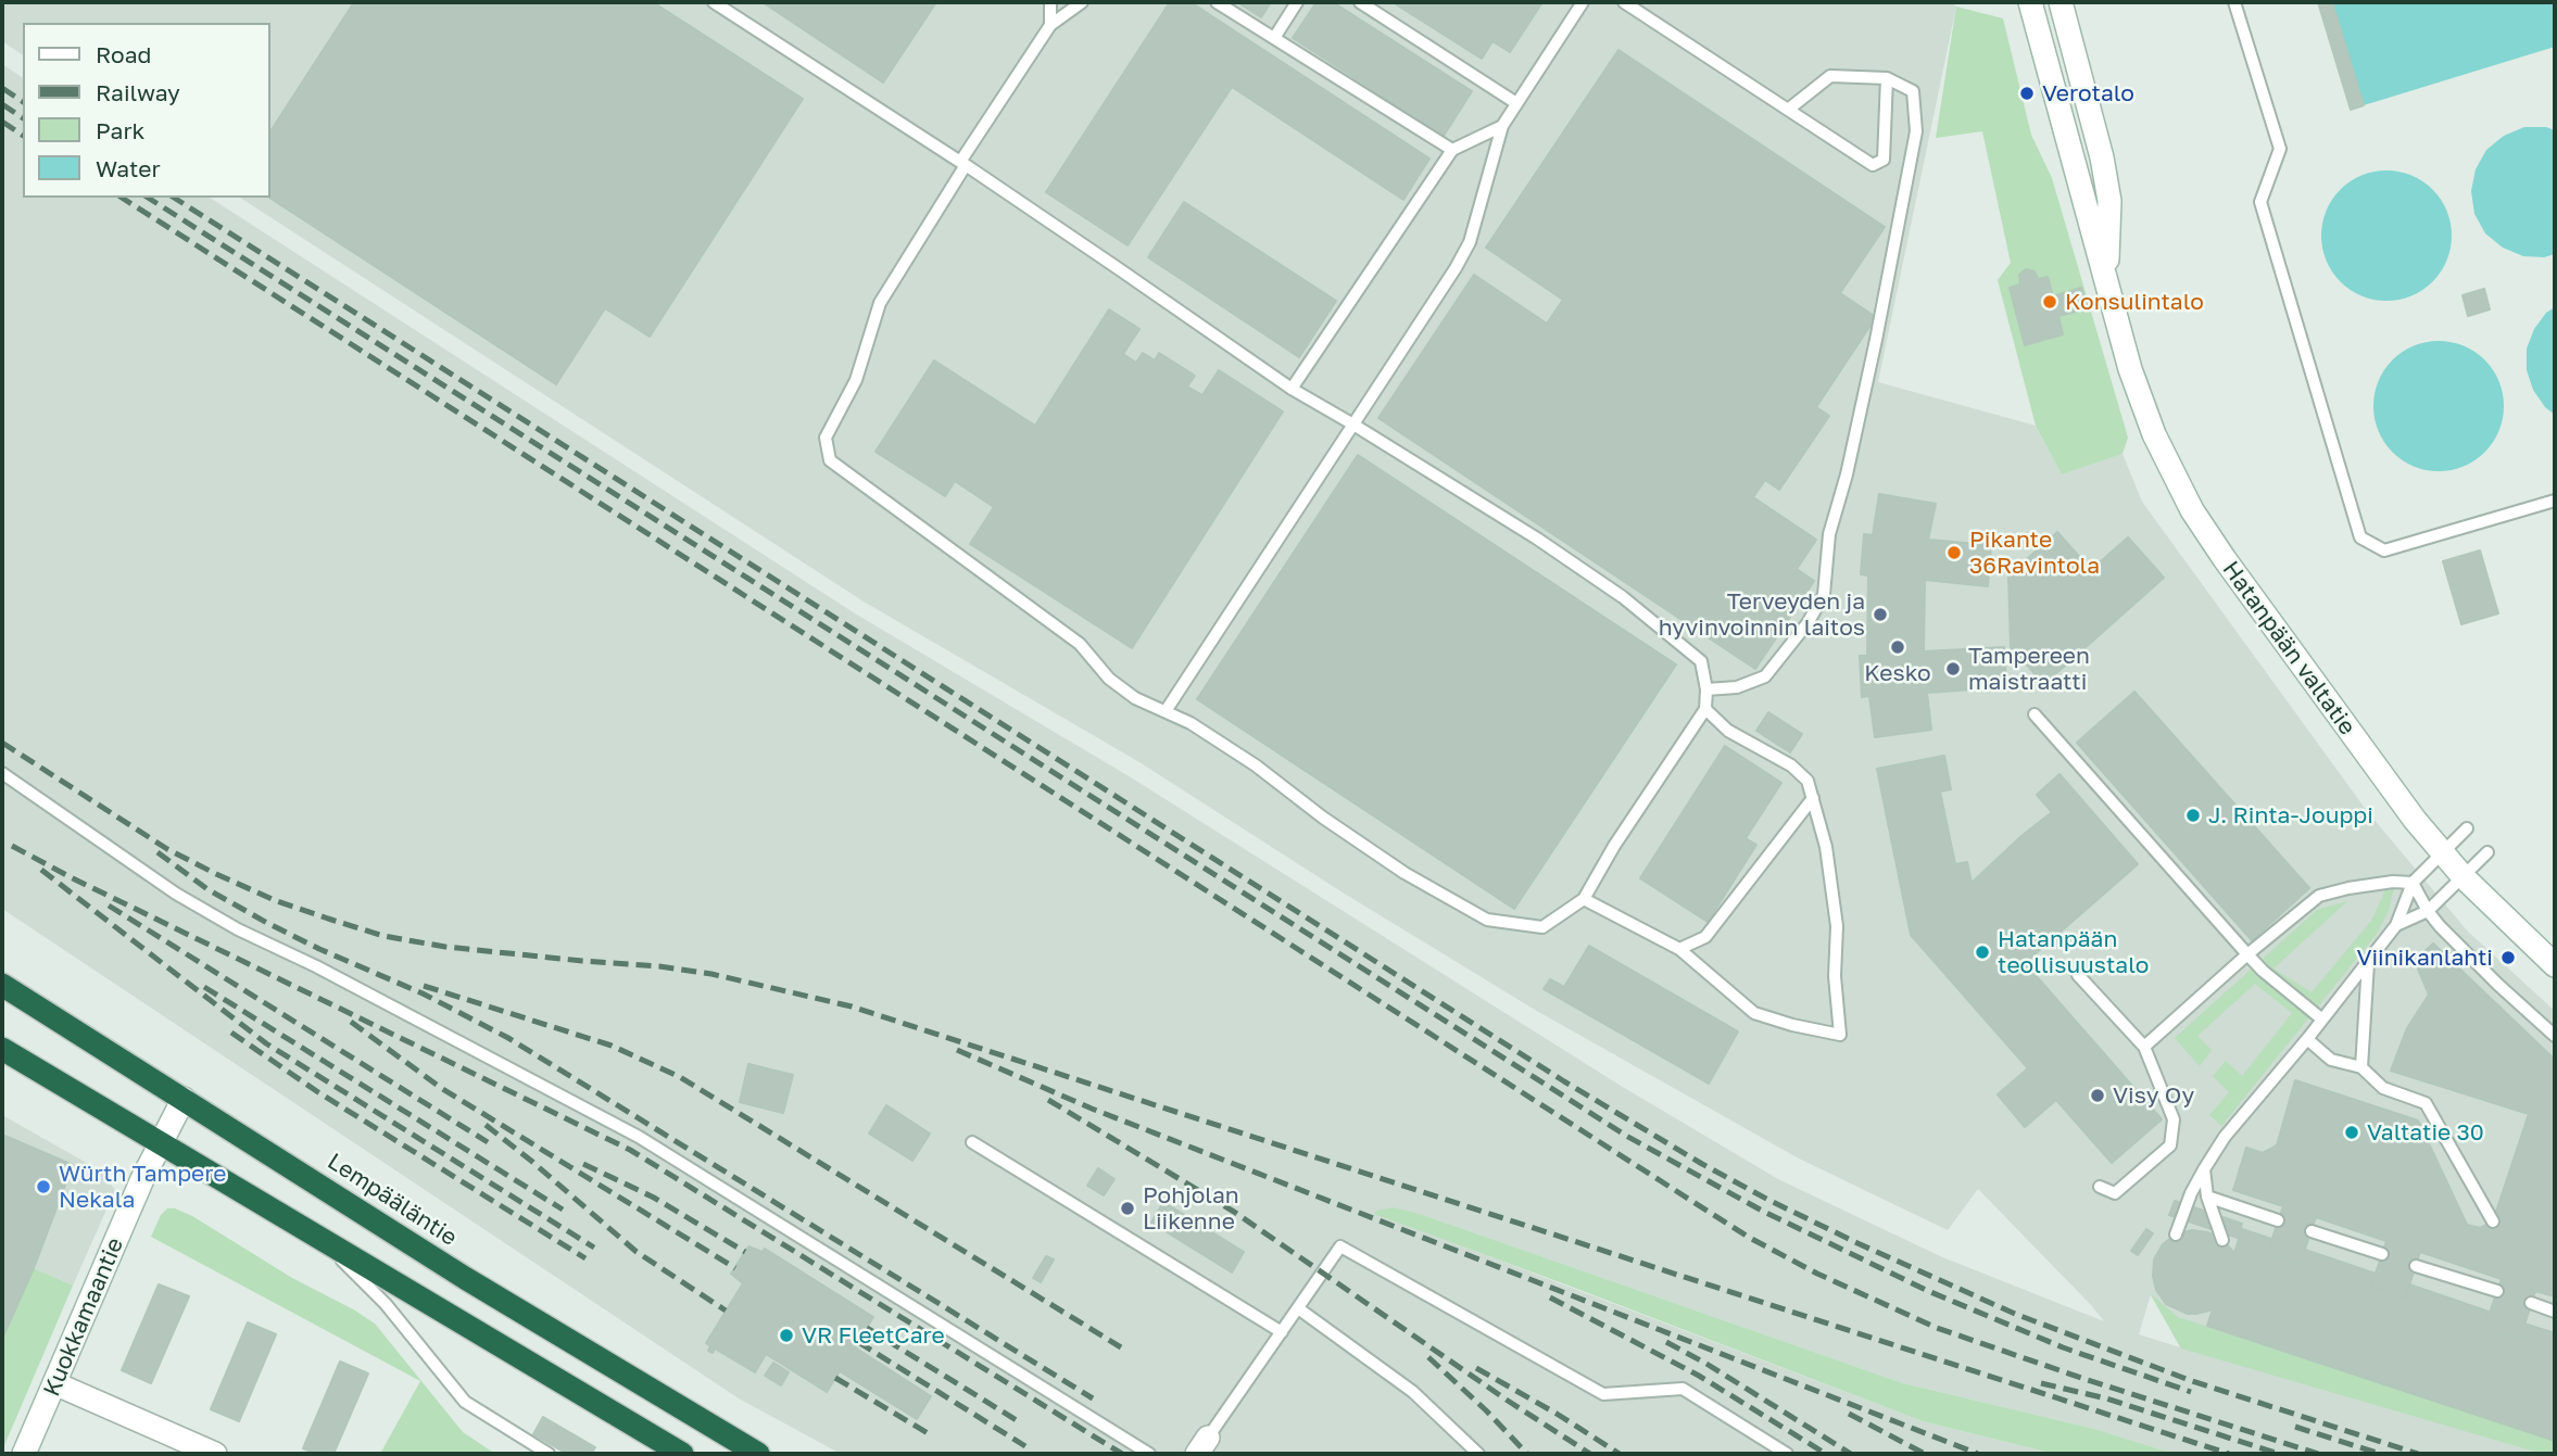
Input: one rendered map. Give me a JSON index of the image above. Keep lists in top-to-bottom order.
{
  "streets": {
    "highway": ["Lempääläntie"],
    "main road": ["Hatanpään valtatie", "Kuokkamaantie"]
  },
  "crossings": [
    ["Lempääläntie", "Kuokkamaantie"]
  ],
  "places": [
    "Verotalo",
    "Konsulintalo",
    "Pikante 36Ravintola",
    "Terveyden ja hyvinvoinnin laitos",
    "Kesko",
    "Tampereen maistraatti",
    "J. Rinta-Jouppi",
    "Hatanpään teollisuustalo",
    "Viinikanlahti",
    "Visy Oy",
    "Valtatie 30",
    "Würth Tampere Nekala",
    "Pohjolan Liikenne",
    "VR FleetCare"
  ],
  "legend": [
    "Road",
    "Railway",
    "Park",
    "Water"
  ]
}
